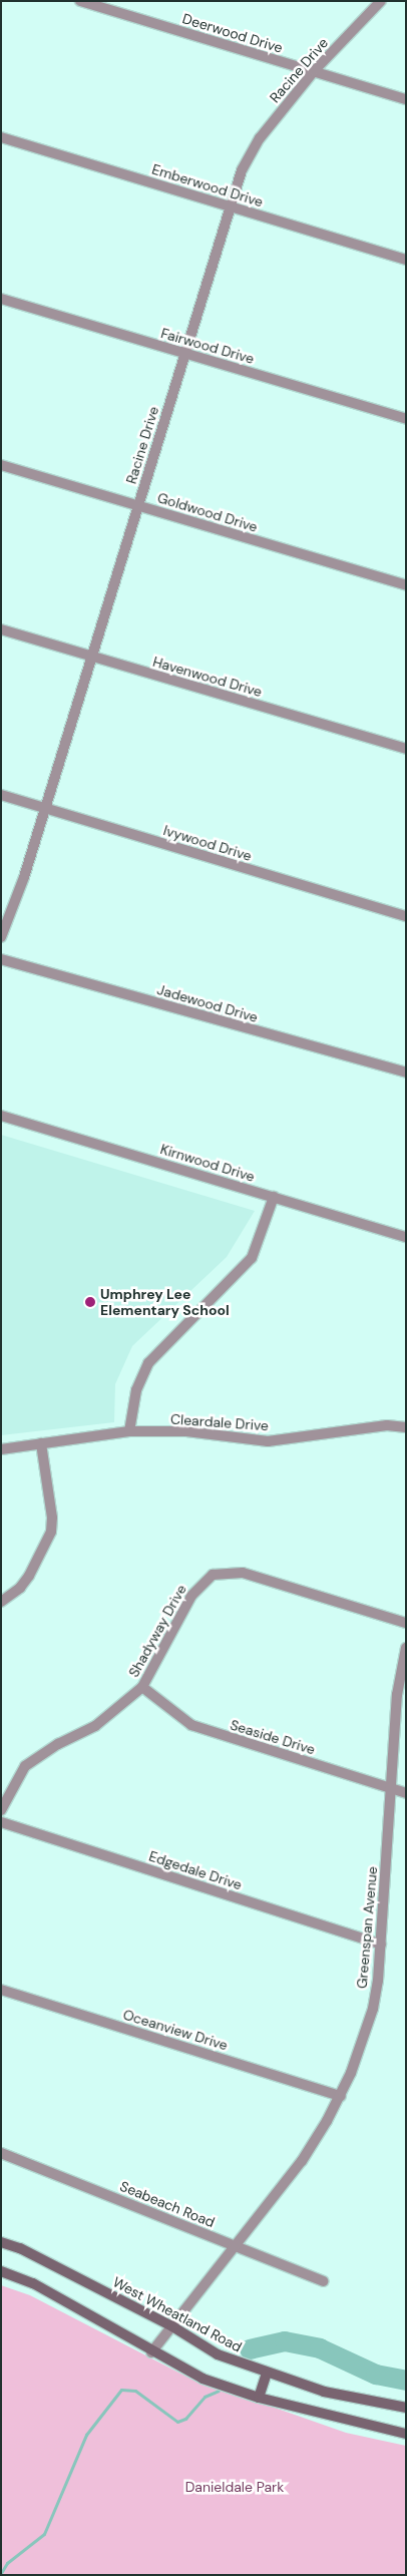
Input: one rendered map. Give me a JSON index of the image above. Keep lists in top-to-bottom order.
{
  "streets": {
    "main road": ["West Wheatland Road"],
    "street": [
      "Deerwood Drive",
      "Racine Drive",
      "Emberwood Drive",
      "Fairwood Drive",
      "Goldwood Drive",
      "Havenwood Drive",
      "Ivywood Drive",
      "Jadewood Drive",
      "Kirnwood Drive",
      "Cleardale Drive",
      "Shadyway Drive",
      "Seaside Drive",
      "Edgedale Drive",
      "Greenspan Avenue",
      "Oceanview Drive",
      "Seabeach Road"
    ]
  },
  "crossings": [
    ["Deerwood Drive", "Racine Drive"],
    ["Racine Drive", "Emberwood Drive"],
    ["Racine Drive", "Fairwood Drive"],
    ["Racine Drive", "Goldwood Drive"],
    ["Racine Drive", "Havenwood Drive"],
    ["Racine Drive", "Ivywood Drive"],
    ["Shadyway Drive", "Seaside Drive"],
    ["Seaside Drive", "Greenspan Avenue"],
    ["Edgedale Drive", "Greenspan Avenue"],
    ["Greenspan Avenue", "Oceanview Drive"],
    ["Greenspan Avenue", "Seabeach Road"],
    ["Greenspan Avenue", "West Wheatland Road"]
  ],
  "parks": ["Danieldale Park"],
  "places": ["Umphrey Lee Elementary School"]
}
